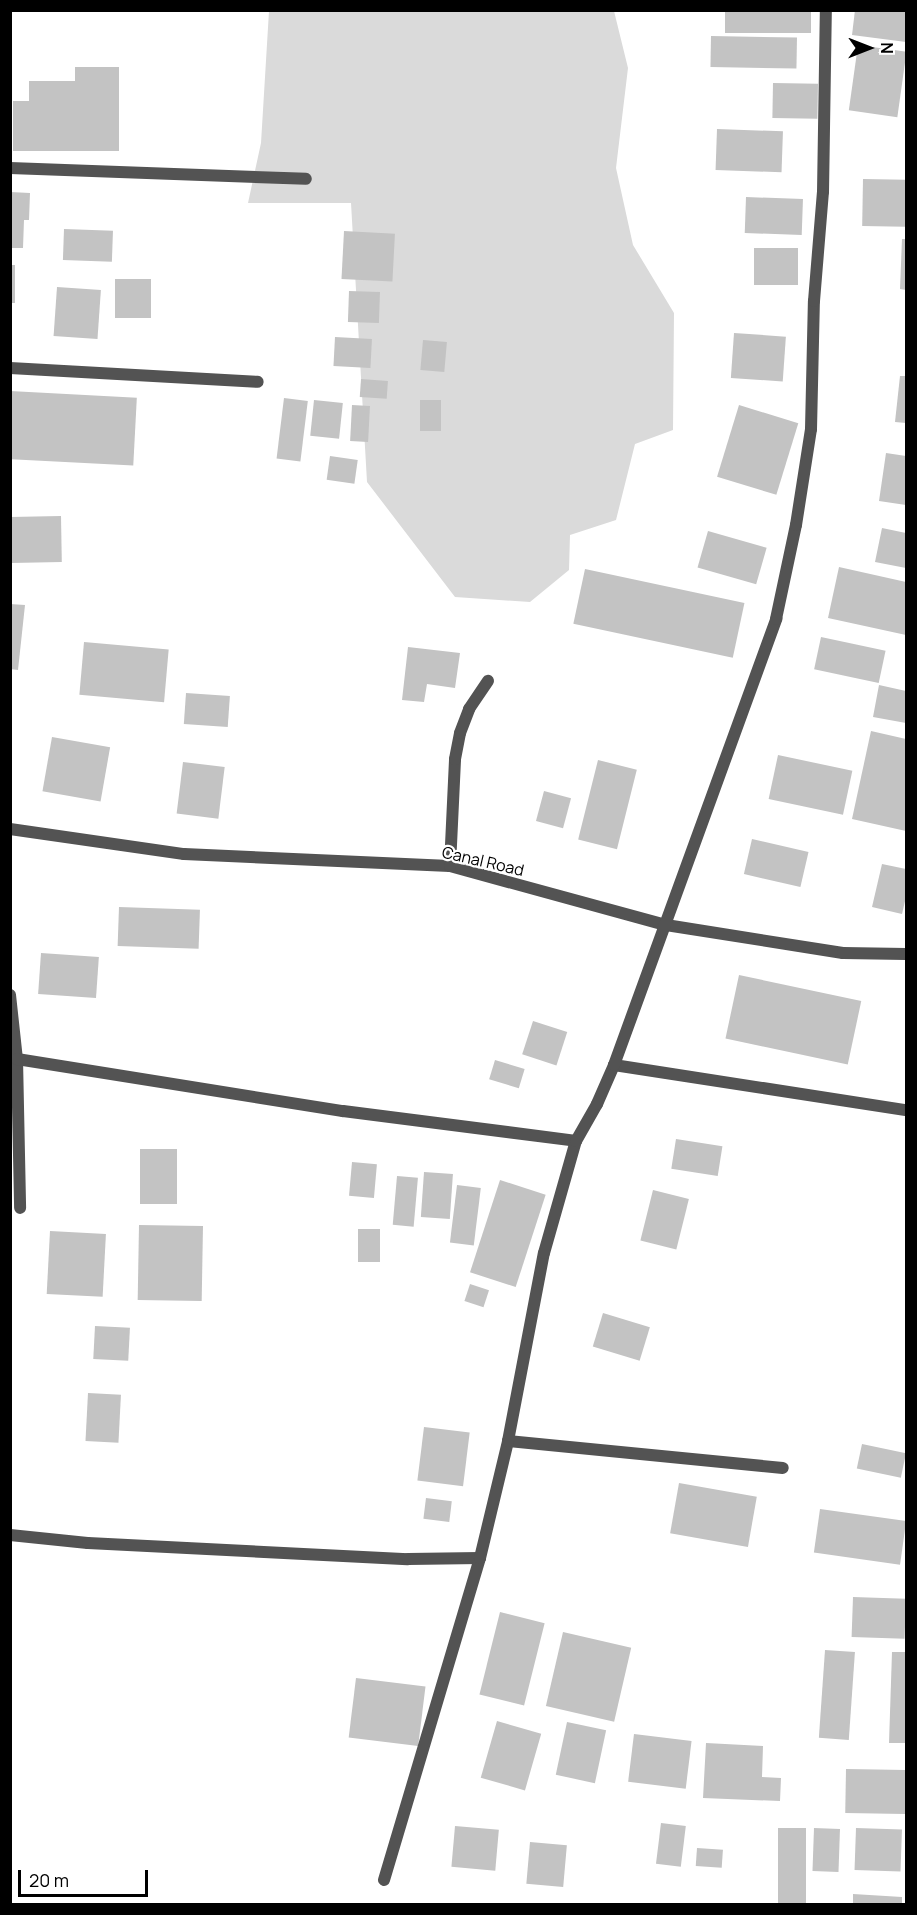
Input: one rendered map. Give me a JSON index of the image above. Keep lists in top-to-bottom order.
{
  "streets": {
    "street": ["Canal Road"]
  },
  "scale_bar": "20 m",
  "north": "right"
}
